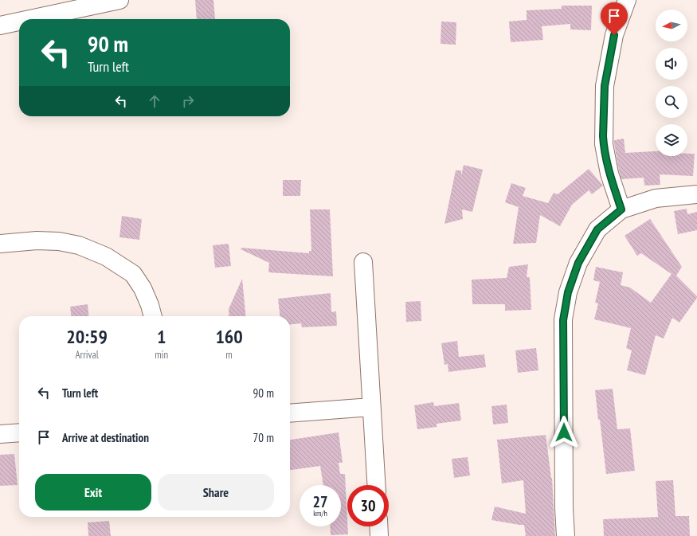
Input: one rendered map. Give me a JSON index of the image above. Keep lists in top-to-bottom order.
{
  "north": "left",
  "page": {
    "turn": ["90 m", "Turn left"],
    "eta": [
      "20:59",
      "Arrival",
      "1",
      "min",
      "160",
      "m"
    ],
    "list": [
      {
        "name": "Turn left",
        "value": "90 m"
      },
      {
        "name": "Arrive at destination",
        "value": "70 m"
      }
    ],
    "buttons": ["Exit", "Share"],
    "speed": "27 km/h",
    "limit": "30"
  }
}
